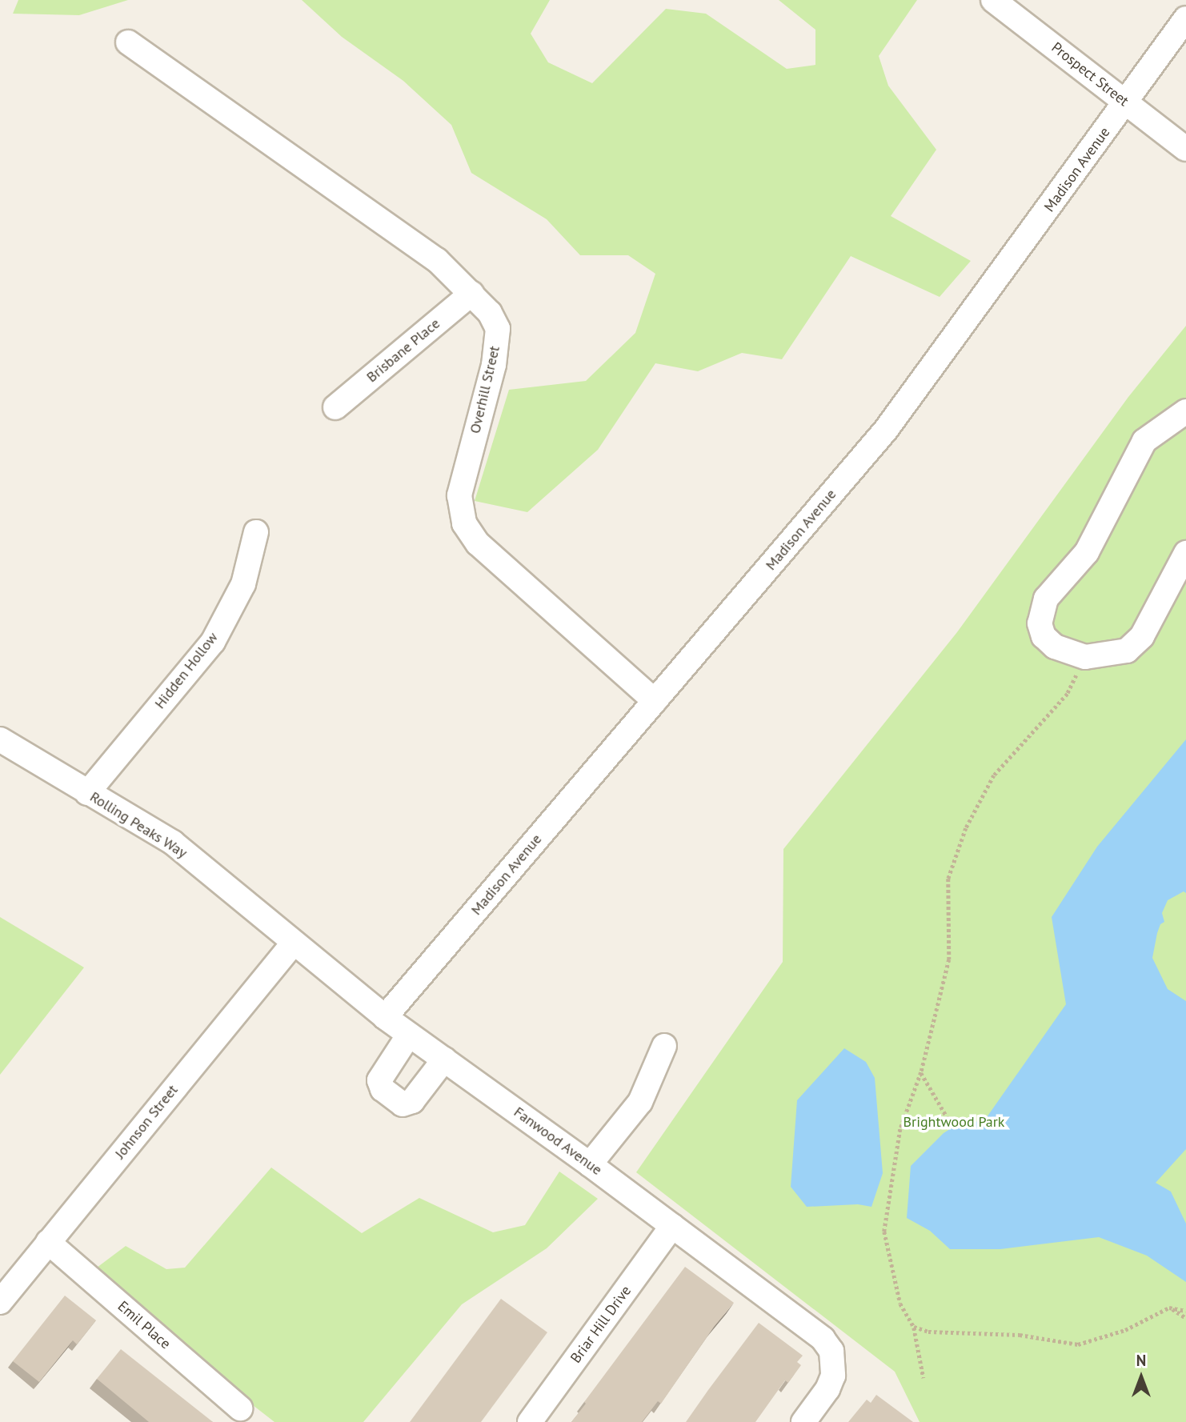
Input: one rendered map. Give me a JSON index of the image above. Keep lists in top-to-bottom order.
{
  "streets": {
    "street": [
      "Prospect Street",
      "Madison Avenue",
      "Brisbane Place",
      "Overhill Street",
      "Hidden Hollow",
      "Rolling Peaks Way",
      "Johnson Street",
      "Fanwood Avenue",
      "Briar Hill Drive",
      "Emil Place"
    ]
  },
  "crossings": [
    ["Prospect Street", "Madison Avenue"],
    ["Madison Avenue", "Overhill Street"],
    ["Madison Avenue", "Fanwood Avenue"],
    ["Brisbane Place", "Overhill Street"],
    ["Hidden Hollow", "Rolling Peaks Way"],
    ["Rolling Peaks Way", "Johnson Street"],
    ["Rolling Peaks Way", "Fanwood Avenue"],
    ["Johnson Street", "Fanwood Avenue"],
    ["Johnson Street", "Emil Place"],
    ["Fanwood Avenue", "Briar Hill Drive"]
  ],
  "parks": ["Brightwood Park"],
  "north": "top"
}
